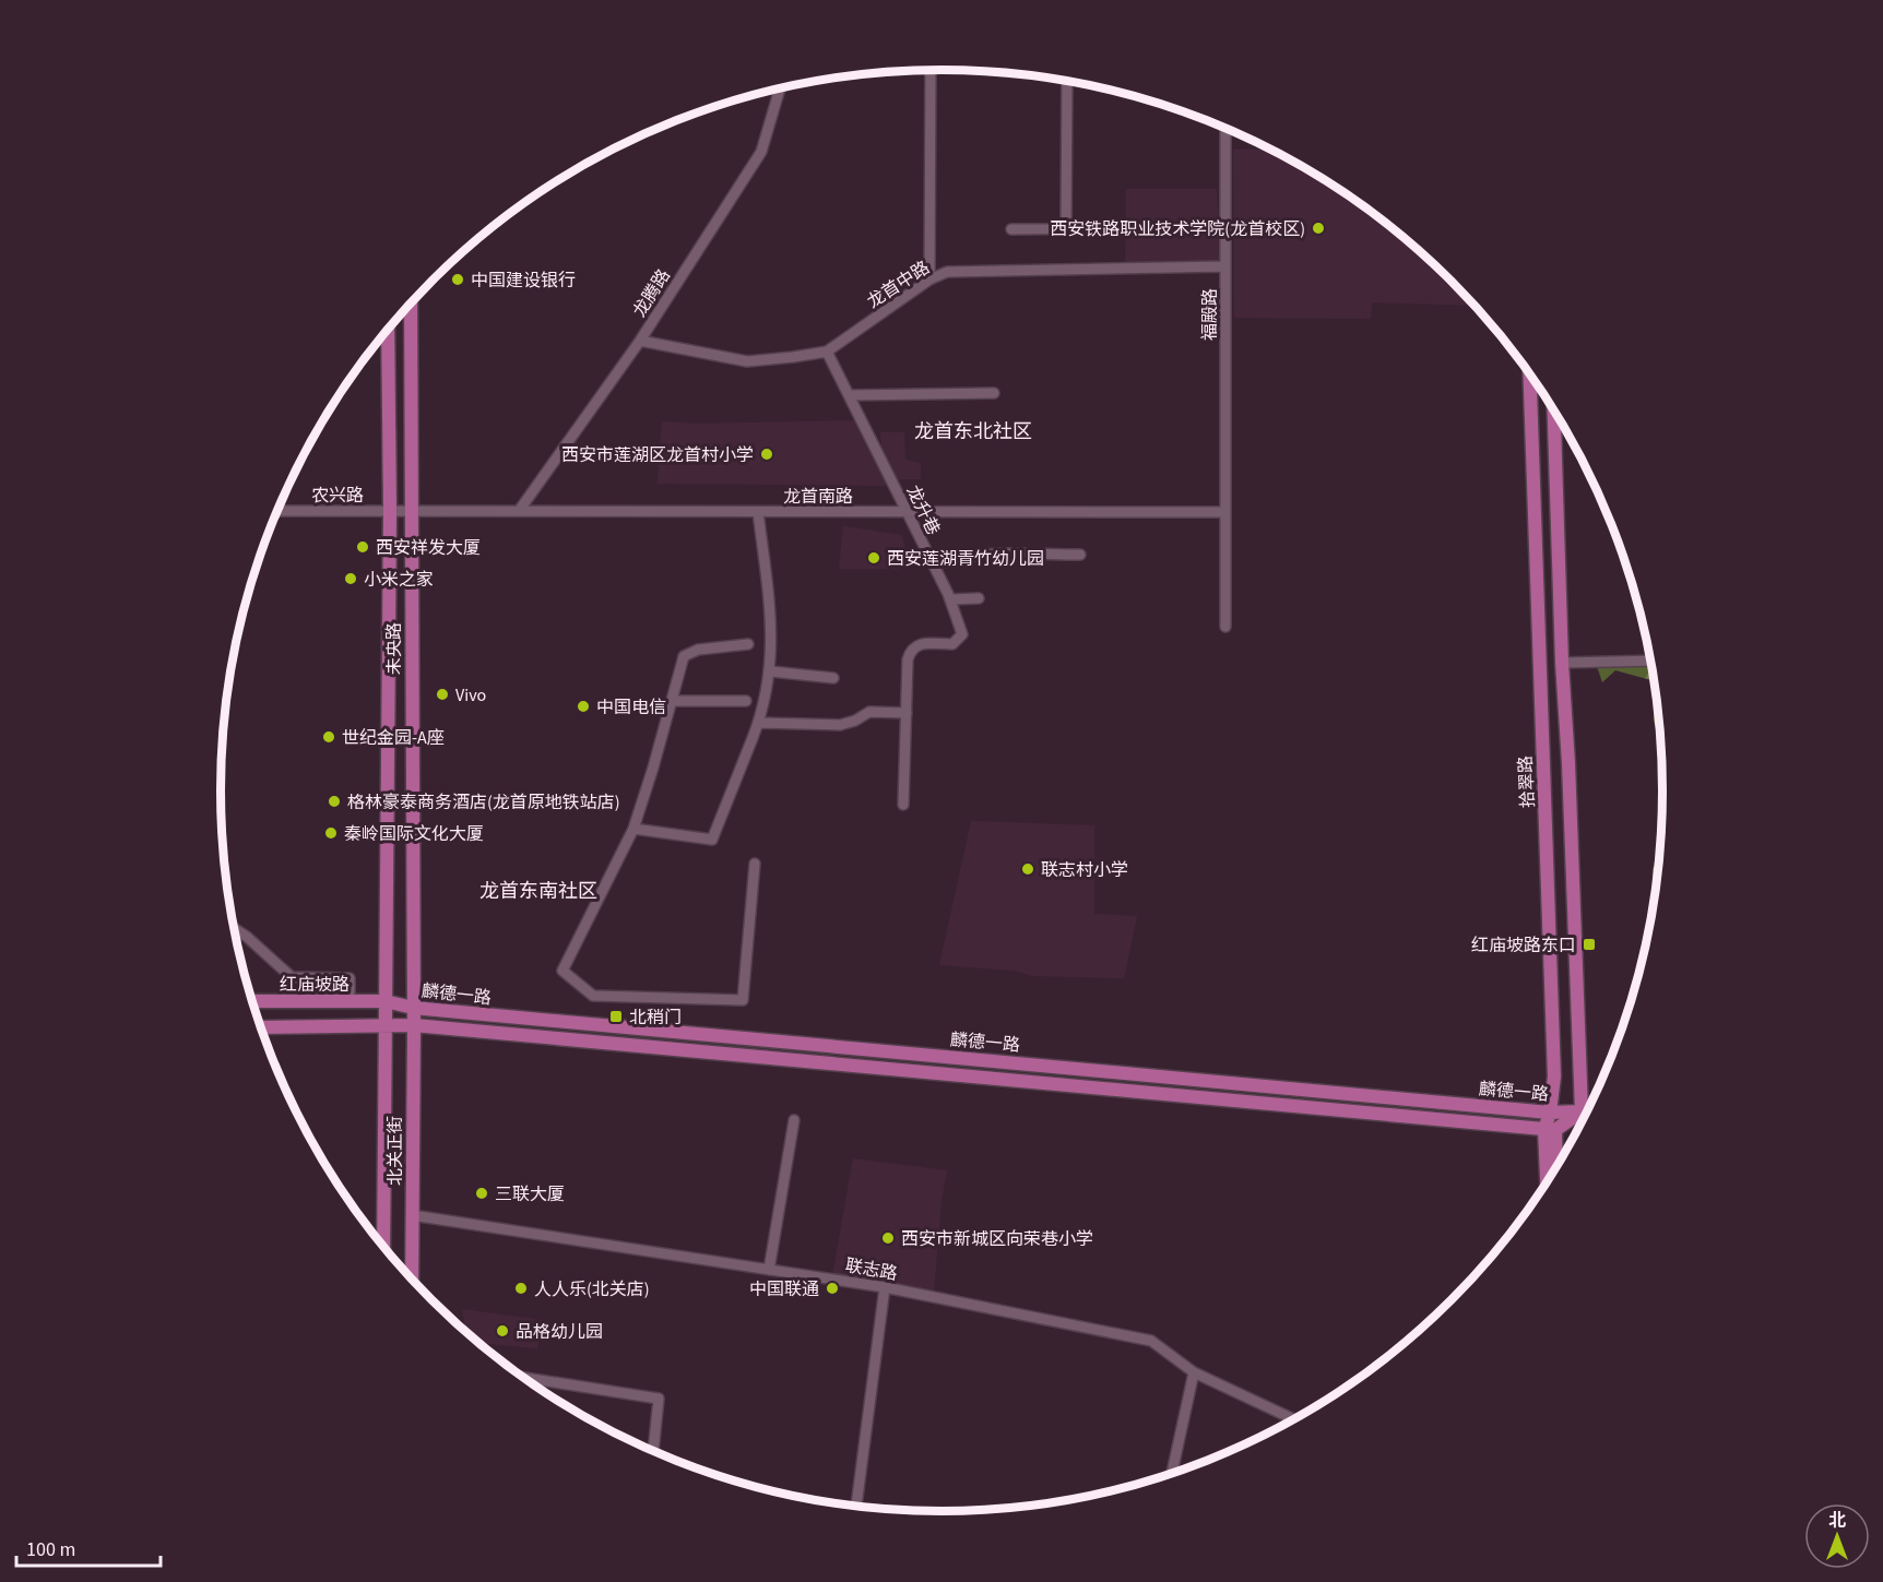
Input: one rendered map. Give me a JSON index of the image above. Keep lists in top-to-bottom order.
{
  "streets": {
    "main road": [
      "未央路",
      "拾翠路",
      "红庙坡路",
      "麟德一路",
      "北关正街"
    ],
    "street": [
      "龙首中路",
      "龙腾路",
      "福殿路",
      "农兴路",
      "龙首南路",
      "龙升巷",
      "联志路"
    ]
  },
  "crossings": [
    ["龙首中路", "龙腾路"],
    ["龙首中路", "福殿路"],
    ["龙首中路", "龙升巷"],
    ["龙腾路", "龙首南路"],
    ["福殿路", "龙首南路"],
    ["农兴路", "龙首南路"],
    ["农兴路", "未央路"],
    ["龙首南路", "龙升巷"],
    ["龙首南路", "未央路"],
    ["未央路", "红庙坡路"],
    ["未央路", "麟德一路"],
    ["未央路", "北关正街"],
    ["拾翠路", "麟德一路"],
    ["红庙坡路", "麟德一路"],
    ["红庙坡路", "北关正街"],
    ["麟德一路", "北关正街"],
    ["北关正街", "联志路"]
  ],
  "districts": ["龙首东北社区", "龙首东南社区"],
  "places": {
    "other": [
      "西安铁路职业技术学院(龙首校区)",
      "中国建设银行",
      "西安市莲湖区龙首村小学",
      "西安祥发大厦",
      "西安莲湖青竹幼儿园",
      "小米之家",
      "Vivo",
      "中国电信",
      "世纪金园-A座",
      "格林豪泰商务酒店(龙首原地铁站店)",
      "秦岭国际文化大厦",
      "联志村小学",
      "三联大厦",
      "西安市新城区向荣巷小学",
      "人人乐(北关店)",
      "中国联通",
      "品格幼儿园"
    ],
    "transit": ["红庙坡路东口", "北稍门"]
  },
  "scale_bar": "100 m",
  "north": "top"
}
